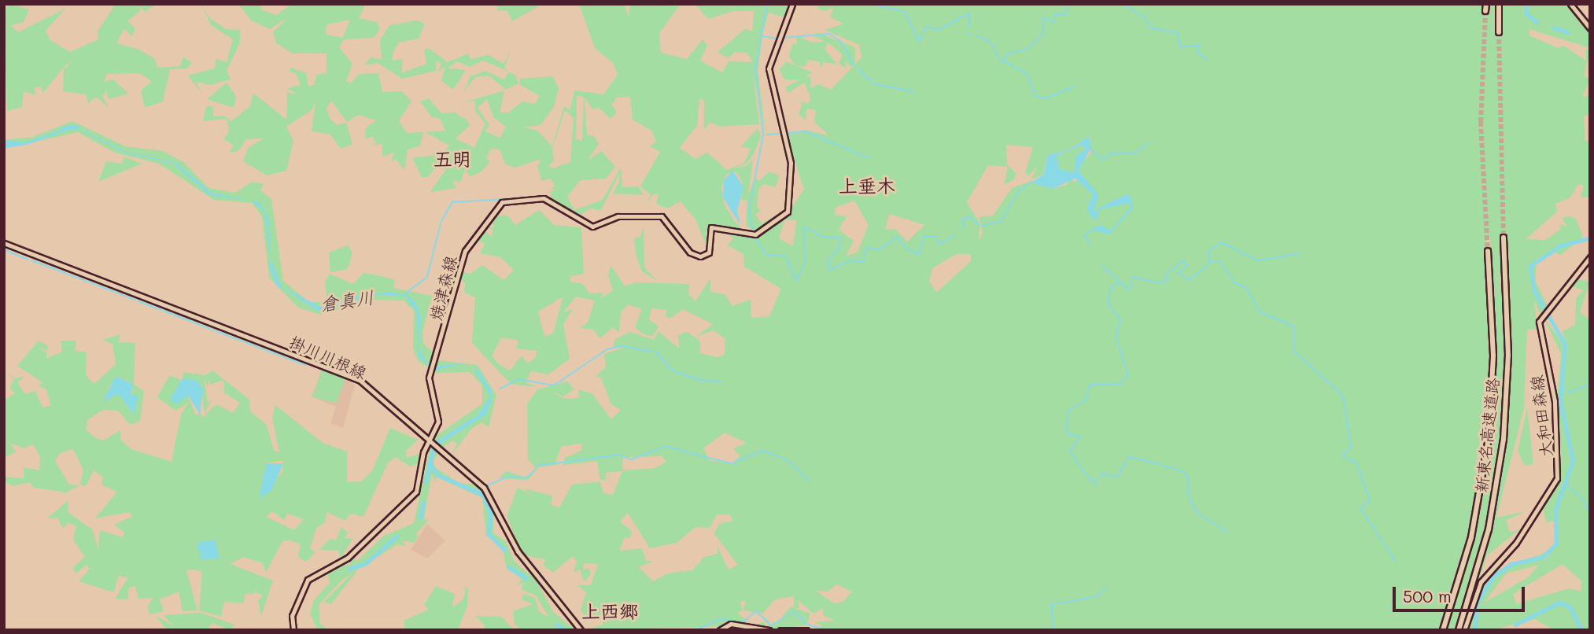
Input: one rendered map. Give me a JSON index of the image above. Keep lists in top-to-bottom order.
{
  "streets": {
    "highway": ["新東名高速道路"],
    "main road": ["焼津森線", "掛川川根線", "大和田森線"]
  },
  "crossings": [
    ["焼津森線", "掛川川根線"]
  ],
  "districts": ["五明", "上垂木", "上西郷"],
  "water": ["倉真川"],
  "scale_bar": "500 m"
}
